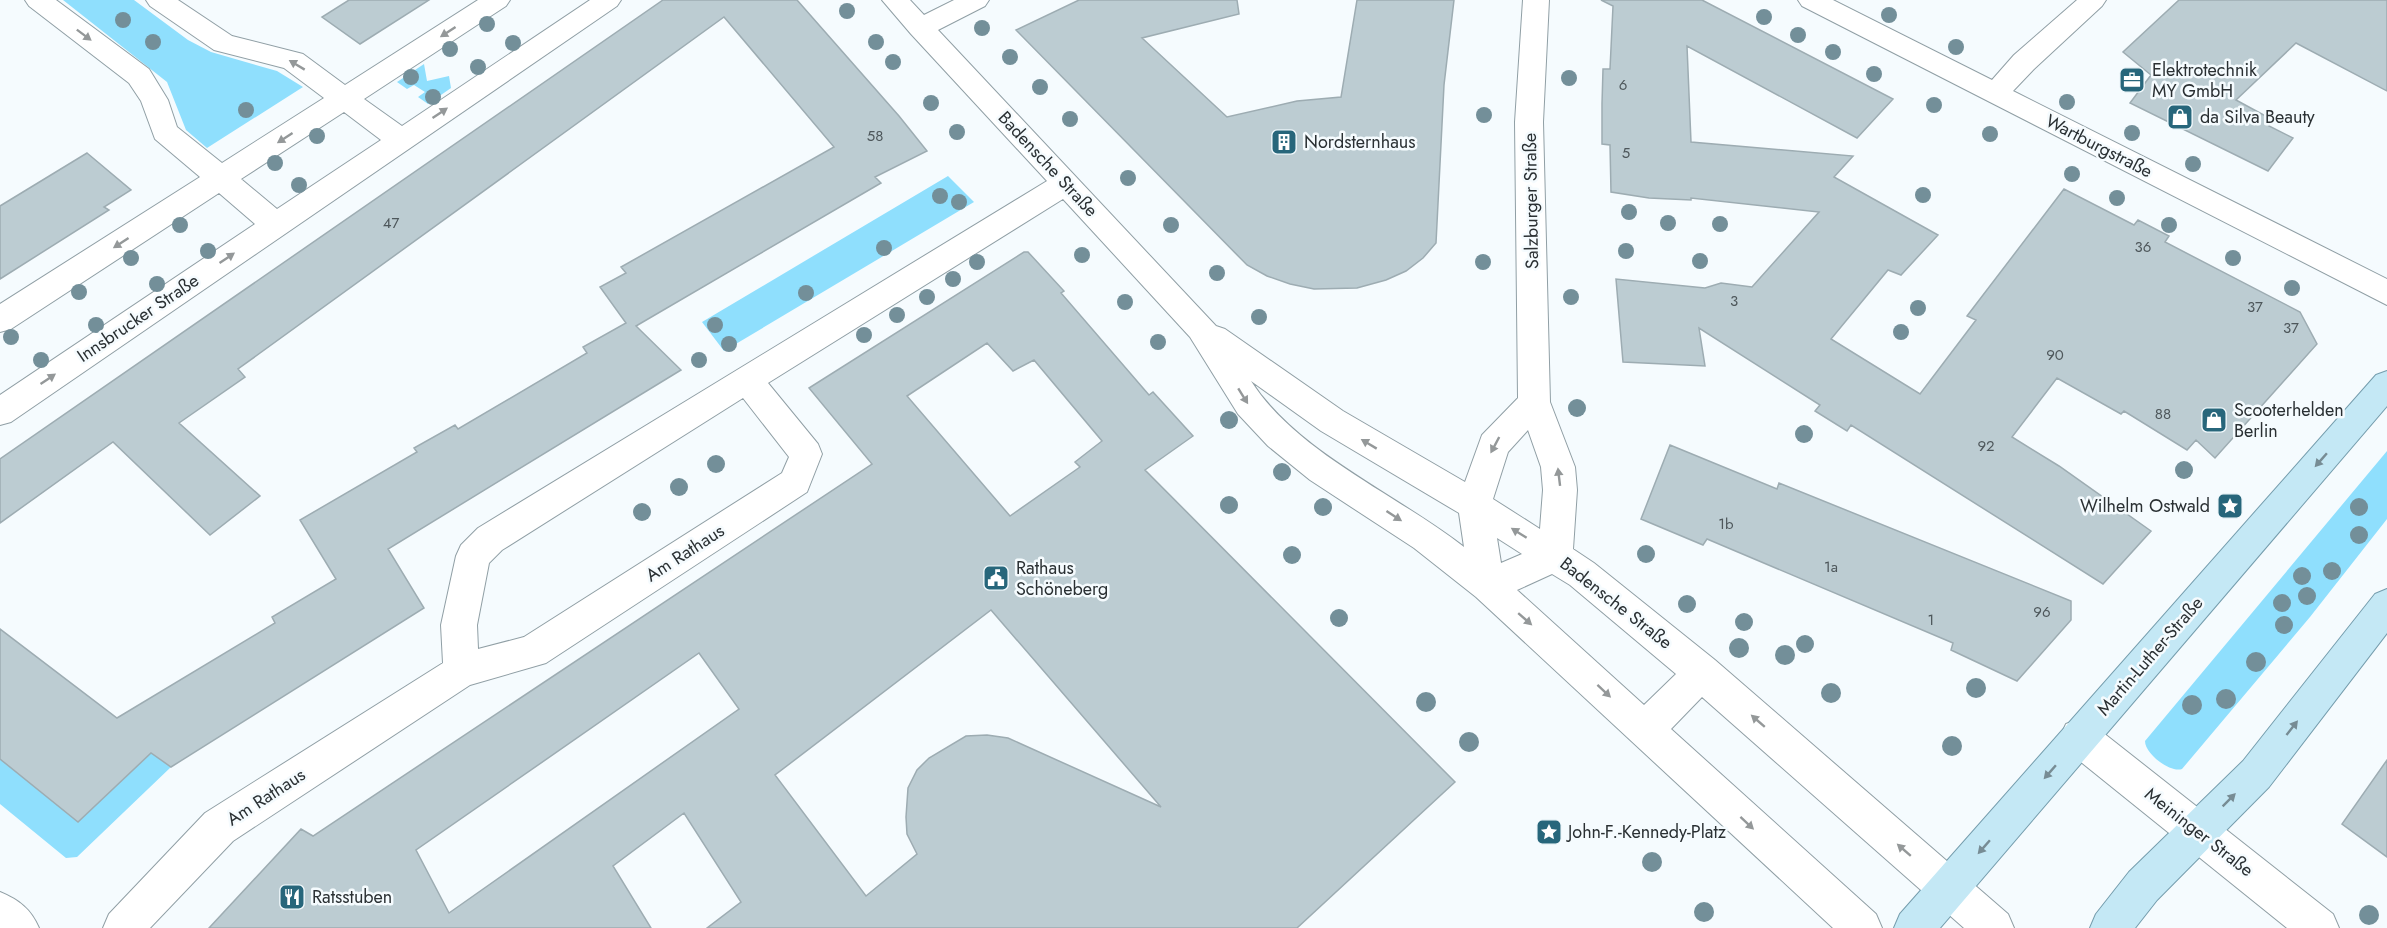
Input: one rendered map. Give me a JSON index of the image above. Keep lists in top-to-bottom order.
{
  "streets": {
    "main road": ["Martin-Luther-Straße"],
    "street": [
      "Wartburgstraße",
      "Badensche Straße",
      "Salzburger Straße",
      "Innsbrucker Straße",
      "Am Rathaus",
      "Meininger Straße"
    ]
  },
  "crossings": [
    ["Badensche Straße", "Salzburger Straße"],
    ["Badensche Straße", "Martin-Luther-Straße"],
    ["Martin-Luther-Straße", "Meininger Straße"]
  ],
  "places": {
    "office": ["Elektrotechnik MY GmbH"],
    "shop": ["da Silva Beauty", "Scooterhelden Berlin"],
    "building": ["Nordsternhaus"],
    "place": ["Wilhelm Ostwald", "John-F.-Kennedy-Platz"],
    "public building": ["Rathaus Schöneberg"],
    "restaurant": ["Ratsstuben"]
  },
  "house_numbers": [
    "6",
    "58",
    "5",
    "47",
    "36",
    "3",
    "37",
    "37",
    "90",
    "88",
    "92",
    "1b",
    "1a",
    "96",
    "1"
  ]
}
